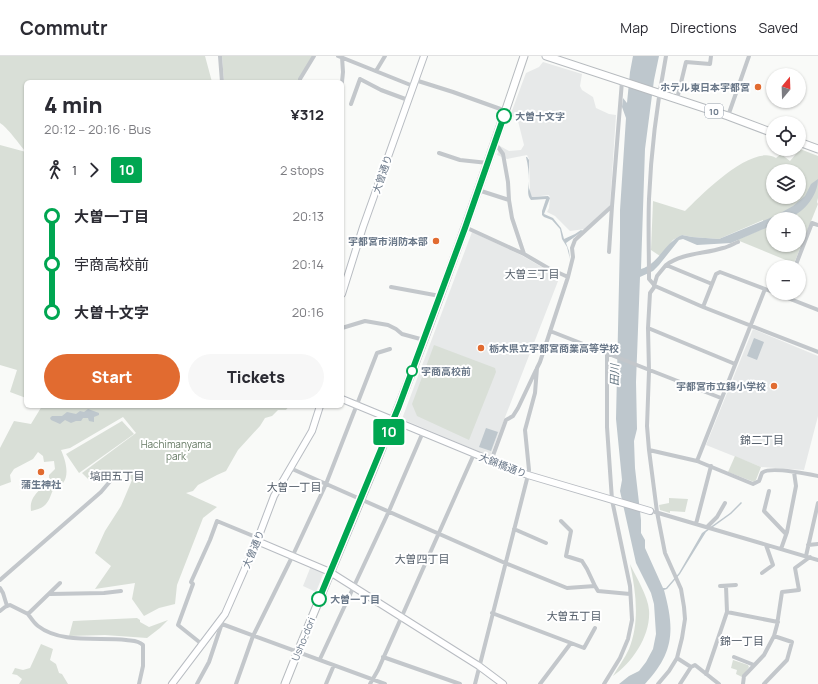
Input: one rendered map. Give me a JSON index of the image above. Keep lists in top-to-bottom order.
{
  "streets": {
    "main road": ["10", "Usho-dori"],
    "street": ["大曽通り", "大錦橋通り"]
  },
  "crossings": [
    ["大錦橋通り", "Usho-dori"]
  ],
  "districts": [
    "大曽三丁目",
    "錦二丁目",
    "塙田五丁目",
    "大曽一丁目",
    "大曽四丁目",
    "大曽五丁目",
    "錦一丁目"
  ],
  "water": ["田川"],
  "parks": ["Hachimanyama park"],
  "places": [
    "ホテル東日本宇都宮",
    "大曽十文字",
    "宇都宮市消防本部",
    "栃木県立宇都宮商業高等学校",
    "宇商高校前",
    "宇都宮市立錦小学校",
    "蒲生神社",
    "大曽一丁目"
  ],
  "lines": ["bus line 10"],
  "north": "top",
  "page": {
    "header": "Commutr",
    "nav": ["Map", "Directions", "Saved"],
    "on_map": "10",
    "map_buttons": ["+", "−"],
    "heading": ["4 min", "20:12 – 20:16 · Bus", "¥312"],
    "legs": ["1", "10", "2 stops"],
    "list": [
      {
        "name": "大曽一丁目",
        "value": "20:13"
      },
      {
        "name": "宇商高校前",
        "value": "20:14"
      },
      {
        "name": "大曽十文字",
        "value": "20:16"
      }
    ],
    "buttons": ["Start", "Tickets"]
  }
}
